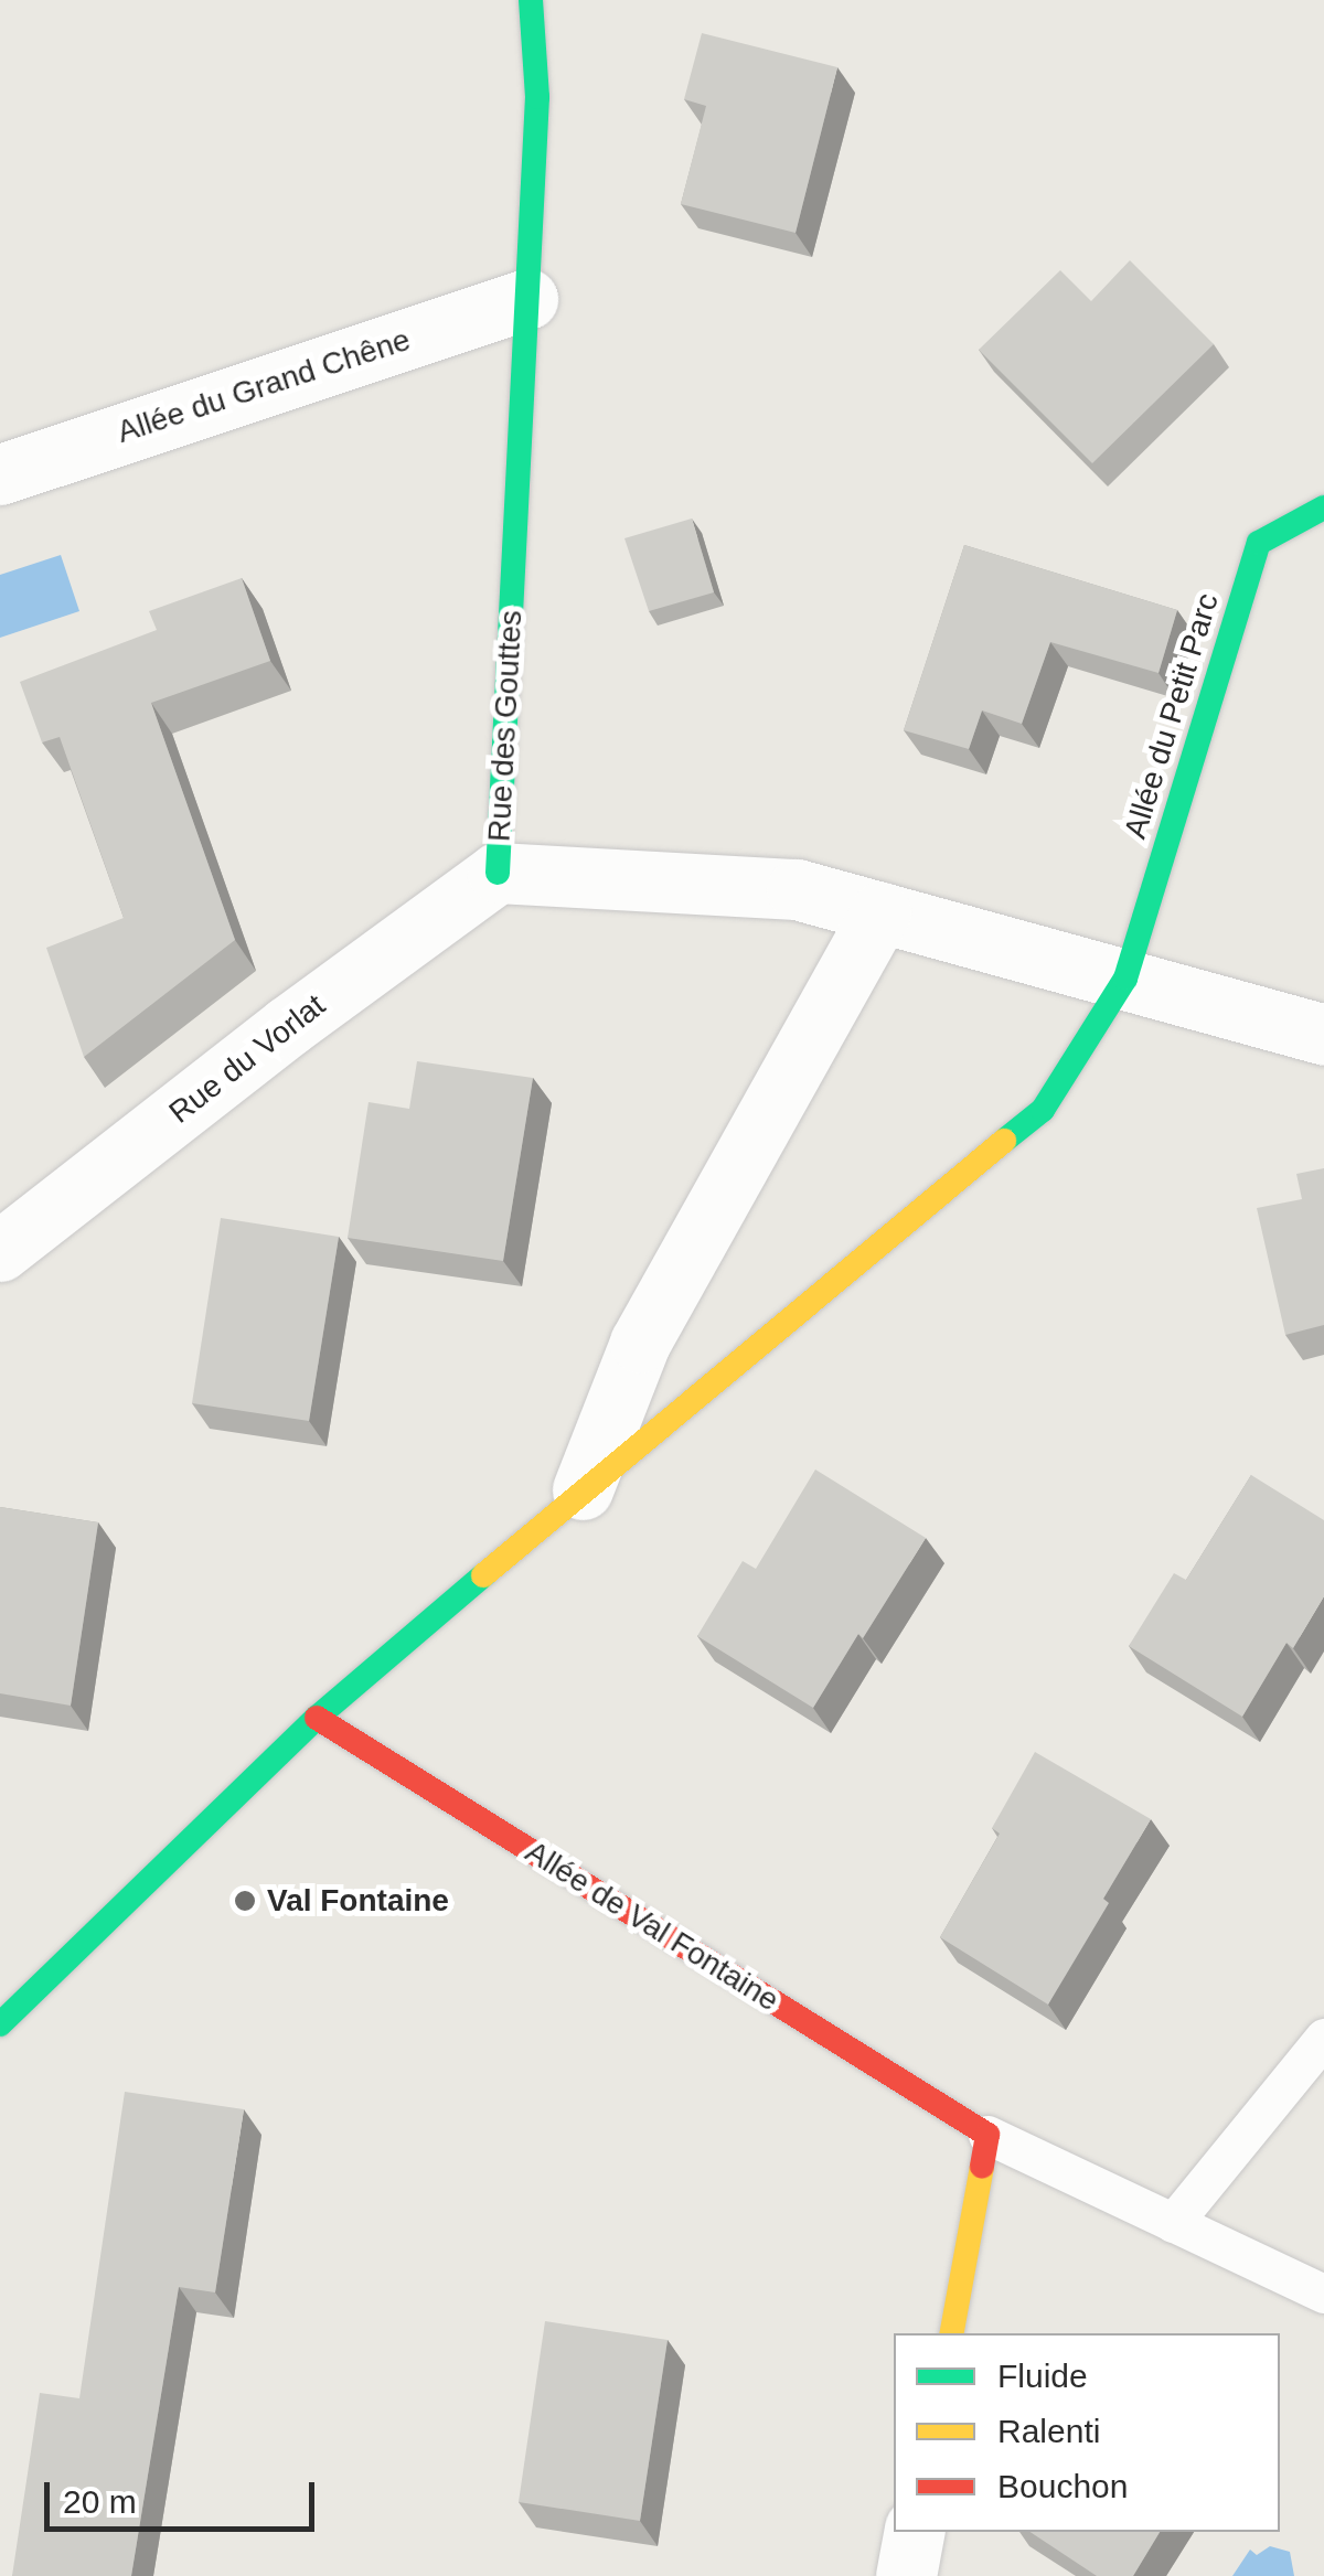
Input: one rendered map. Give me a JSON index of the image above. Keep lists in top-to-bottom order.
{
  "streets": {
    "street": [
      "Allée du Grand Chêne",
      "Allée du Petit Parc",
      "Rue des Gouttes",
      "Rue du Vorlat",
      "Allée de Val Fontaine"
    ]
  },
  "crossings": [
    ["Allée du Grand Chêne", "Rue des Gouttes"],
    ["Allée du Petit Parc", "Rue des Gouttes"],
    ["Rue des Gouttes", "Rue du Vorlat"]
  ],
  "places": ["Val Fontaine"],
  "legend": ["Fluide", "Ralenti", "Bouchon"],
  "scale_bar": "20 m"
}
